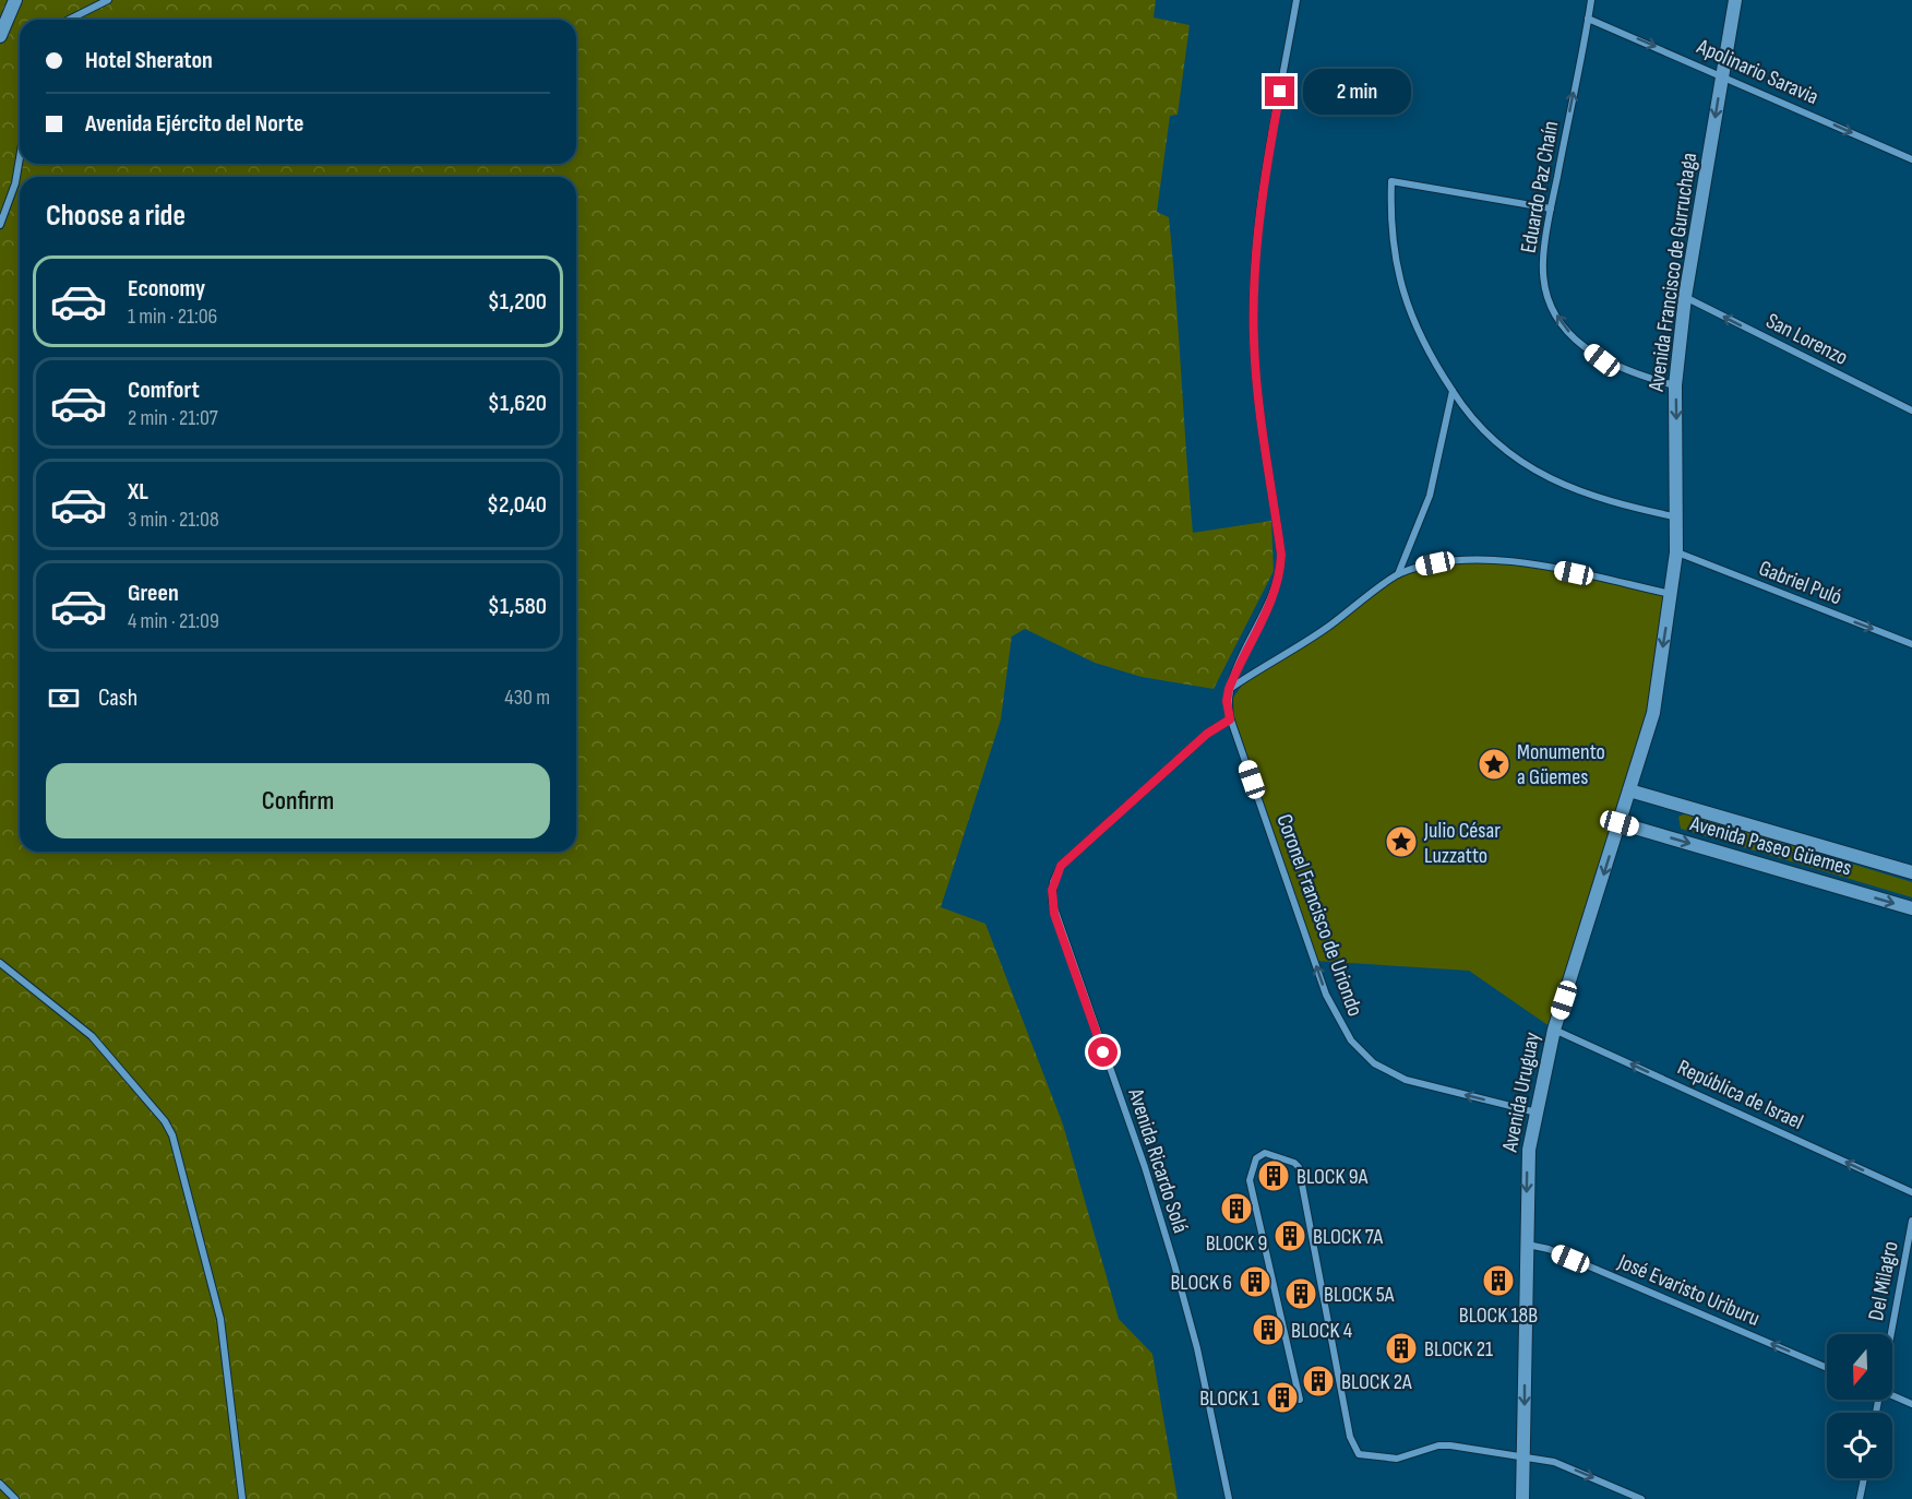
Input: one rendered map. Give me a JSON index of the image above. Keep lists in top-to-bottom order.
{
  "streets": {
    "street": [
      "Apolinario Saravia",
      "Eduardo Paz Chaín",
      "Avenida Francisco de Gurruchaga",
      "San Lorenzo",
      "Gabriel Puló",
      "Avenida Paseo Güemes",
      "Coronel Francisco de Uriondo",
      "Avenida Uruguay",
      "República de Israel",
      "Avenida Ricardo Solá",
      "Del Milagro",
      "José Evaristo Uriburu"
    ]
  },
  "crossings": [
    ["Apolinario Saravia", "Eduardo Paz Chaín"],
    ["Apolinario Saravia", "Avenida Francisco de Gurruchaga"],
    ["Eduardo Paz Chaín", "Avenida Francisco de Gurruchaga"],
    ["Avenida Francisco de Gurruchaga", "San Lorenzo"],
    ["Avenida Francisco de Gurruchaga", "Gabriel Puló"],
    ["Avenida Francisco de Gurruchaga", "Avenida Uruguay"],
    ["Gabriel Puló", "Avenida Uruguay"],
    ["Avenida Paseo Güemes", "Avenida Uruguay"],
    ["Coronel Francisco de Uriondo", "Avenida Uruguay"],
    ["Coronel Francisco de Uriondo", "Avenida Ricardo Solá"],
    ["Avenida Uruguay", "República de Israel"],
    ["Avenida Uruguay", "José Evaristo Uriburu"]
  ],
  "one_way": [
    "Apolinario Saravia",
    "Eduardo Paz Chaín",
    "Avenida Francisco de Gurruchaga",
    "San Lorenzo",
    "Gabriel Puló",
    "Coronel Francisco de Uriondo",
    "Avenida Uruguay",
    "República de Israel",
    "José Evaristo Uriburu"
  ],
  "places": {
    "place": ["Monumento a Güemes", "Julio César Luzzatto"],
    "building": [
      "BLOCK 9A",
      "BLOCK 9",
      "BLOCK 7A",
      "BLOCK 18B",
      "BLOCK 6",
      "BLOCK 5A",
      "BLOCK 4",
      "BLOCK 21",
      "BLOCK 2A",
      "BLOCK 1"
    ]
  },
  "north": "bottom",
  "page": {
    "banner": ["Hotel Sheraton", "Avenida Ejército del Norte"],
    "bubble": "2 min",
    "heading": "Choose a ride",
    "list": [
      {
        "name": "Economy",
        "note": "1 min · 21:06",
        "value": "$1,200"
      },
      {
        "name": "Comfort",
        "note": "2 min · 21:07",
        "value": "$1,620"
      },
      {
        "name": "XL",
        "note": "3 min · 21:08",
        "value": "$2,040"
      },
      {
        "name": "Green",
        "note": "4 min · 21:09",
        "value": "$1,580"
      }
    ],
    "pay": ["Cash", "430 m"],
    "buttons": "Confirm"
  }
}
